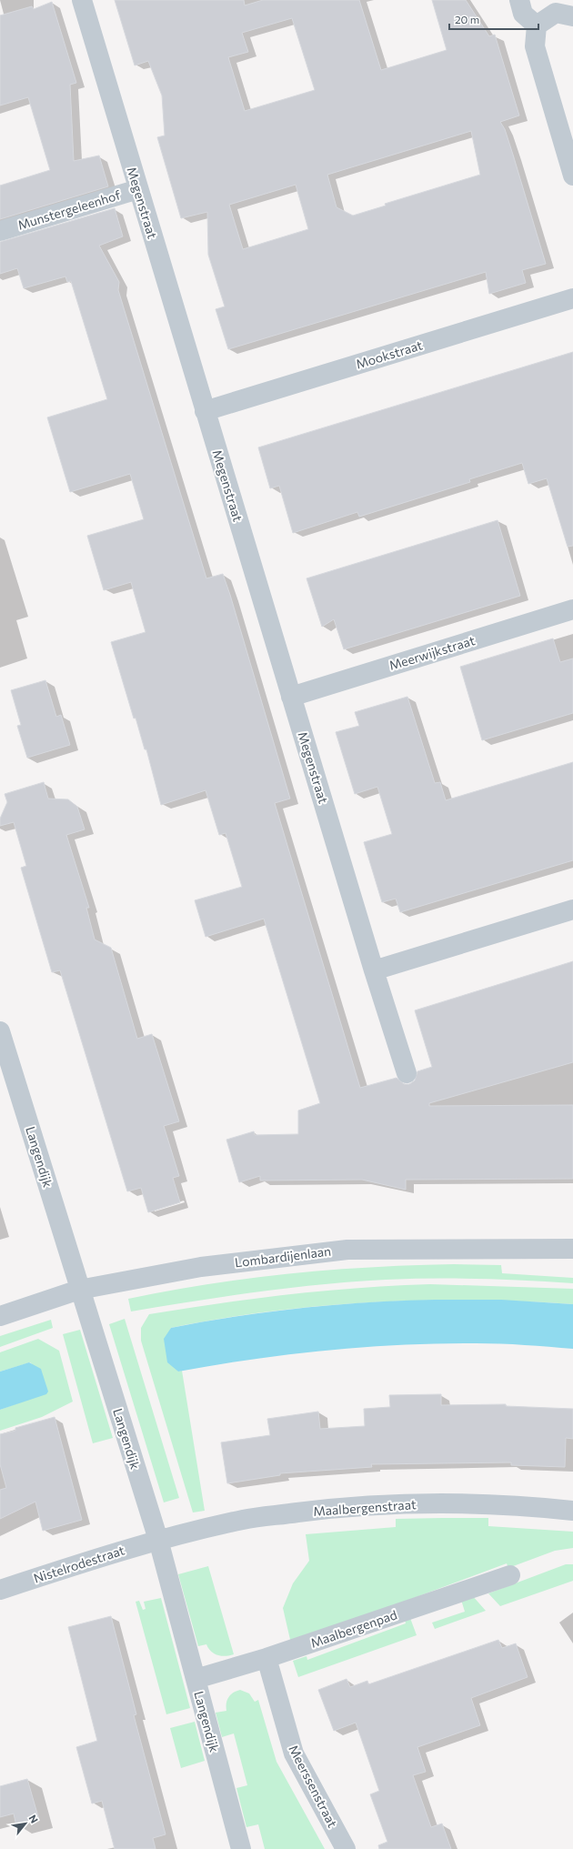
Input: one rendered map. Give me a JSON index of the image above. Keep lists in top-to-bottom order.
{
  "streets": {
    "street": [
      "Megenstraat",
      "Munstergeleenhof",
      "Mookstraat",
      "Meerwijkstraat",
      "Langendijk",
      "Lombardijenlaan",
      "Maalbergenstraat",
      "Nistelrodestraat",
      "Maalbergenpad",
      "Meerssenstraat"
    ]
  },
  "crossings": [
    ["Megenstraat", "Munstergeleenhof"],
    ["Megenstraat", "Mookstraat"],
    ["Megenstraat", "Meerwijkstraat"],
    ["Langendijk", "Lombardijenlaan"],
    ["Langendijk", "Maalbergenstraat"],
    ["Langendijk", "Nistelrodestraat"],
    ["Langendijk", "Maalbergenpad"],
    ["Maalbergenstraat", "Nistelrodestraat"],
    ["Maalbergenpad", "Meerssenstraat"]
  ],
  "scale_bar": "20 m",
  "north": "top right"
}
